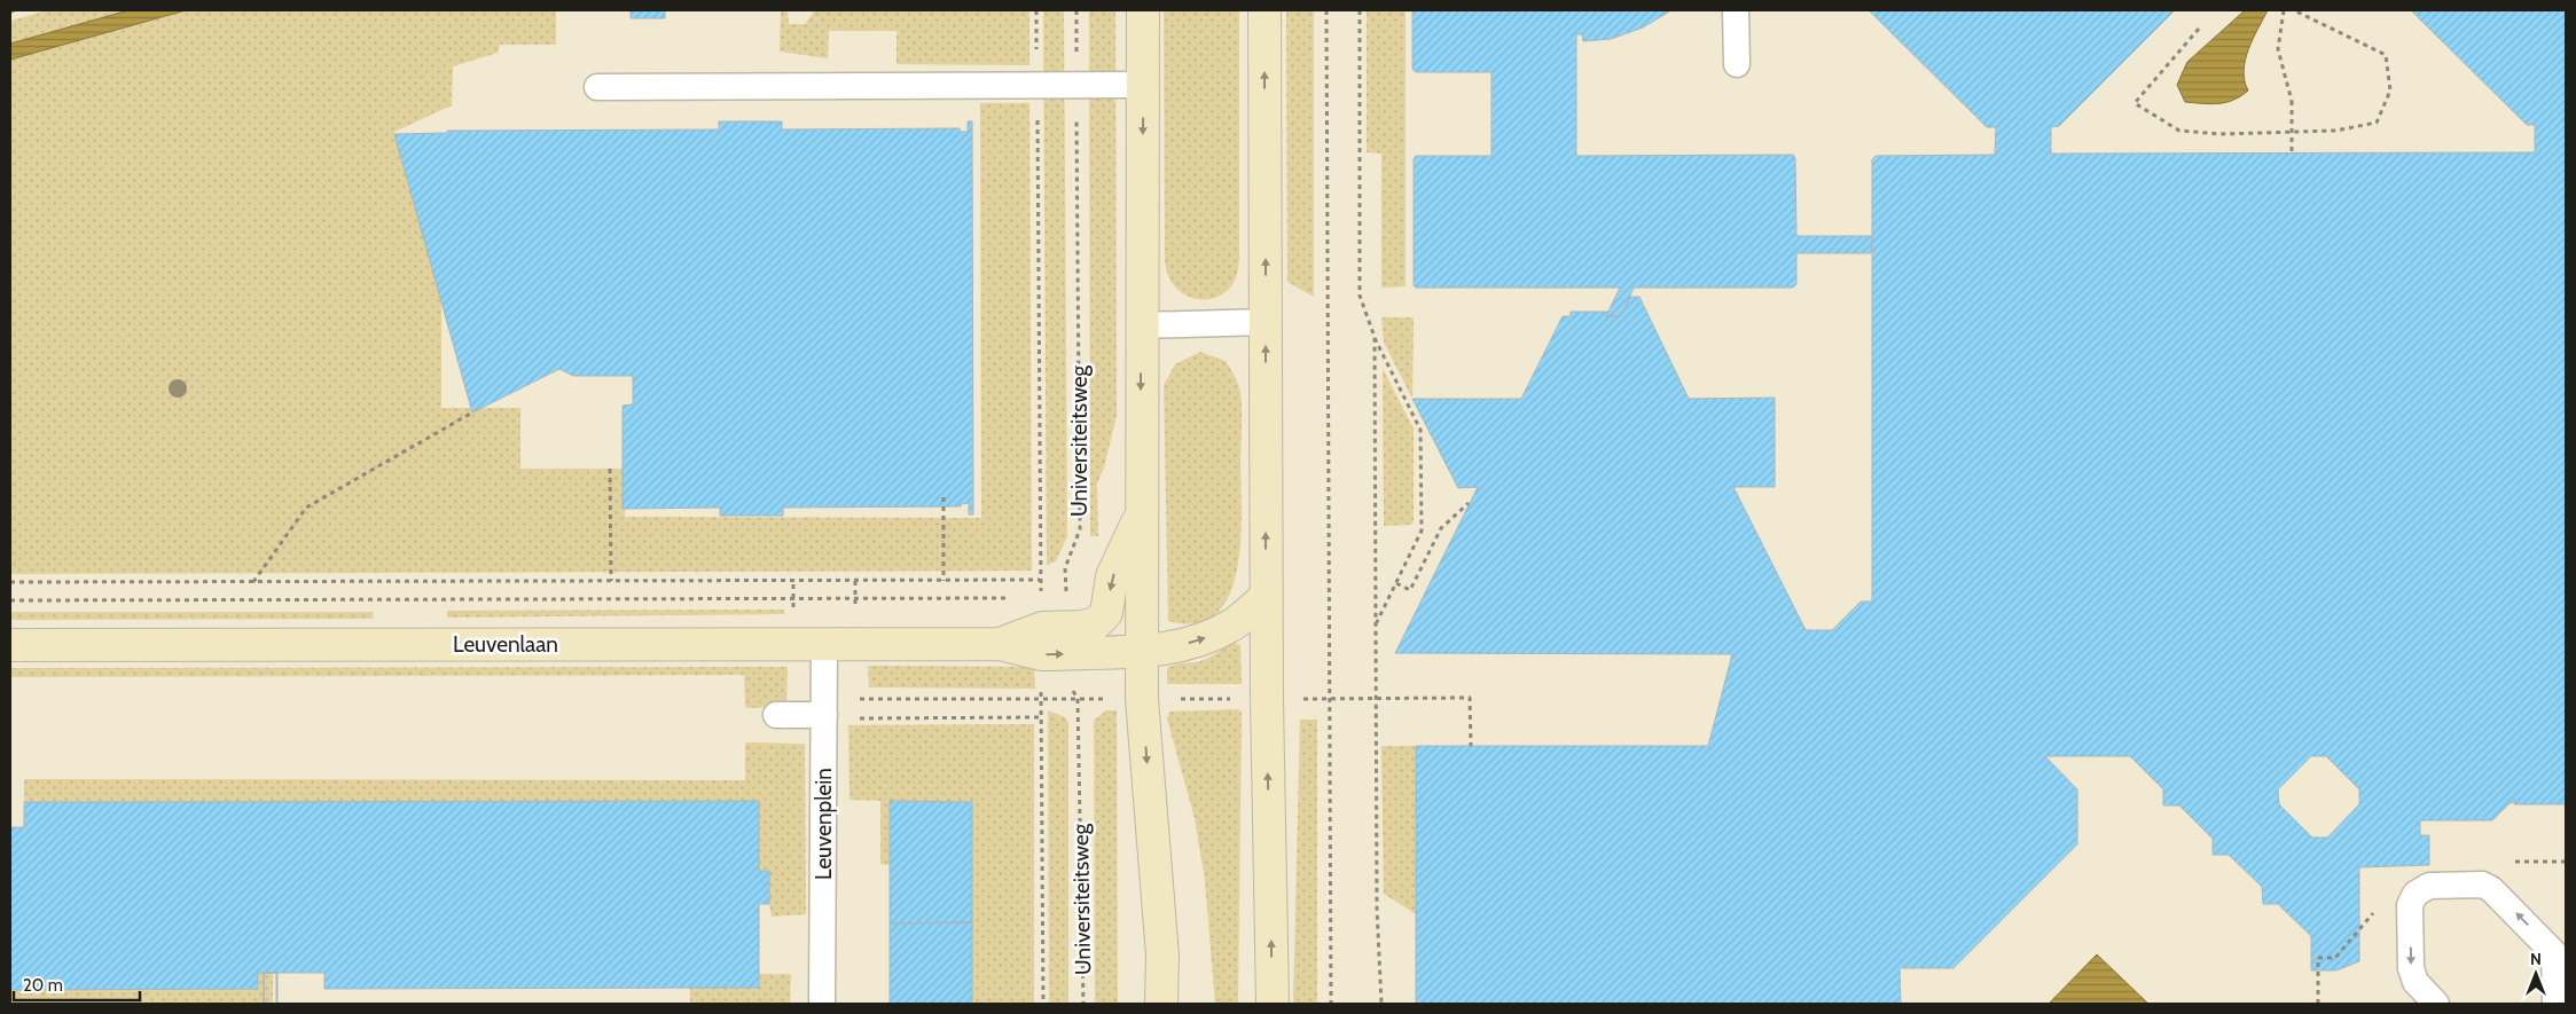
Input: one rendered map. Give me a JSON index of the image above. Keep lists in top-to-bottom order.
{
  "streets": {
    "main road": ["Leuvenlaan"],
    "lane": ["Leuvenplein"],
    "path": ["Universiteitsweg"]
  },
  "crossings": [
    ["Universiteitsweg", "Leuvenlaan"],
    ["Leuvenlaan", "Leuvenplein"]
  ],
  "scale_bar": "20 m",
  "north": "top"
}
